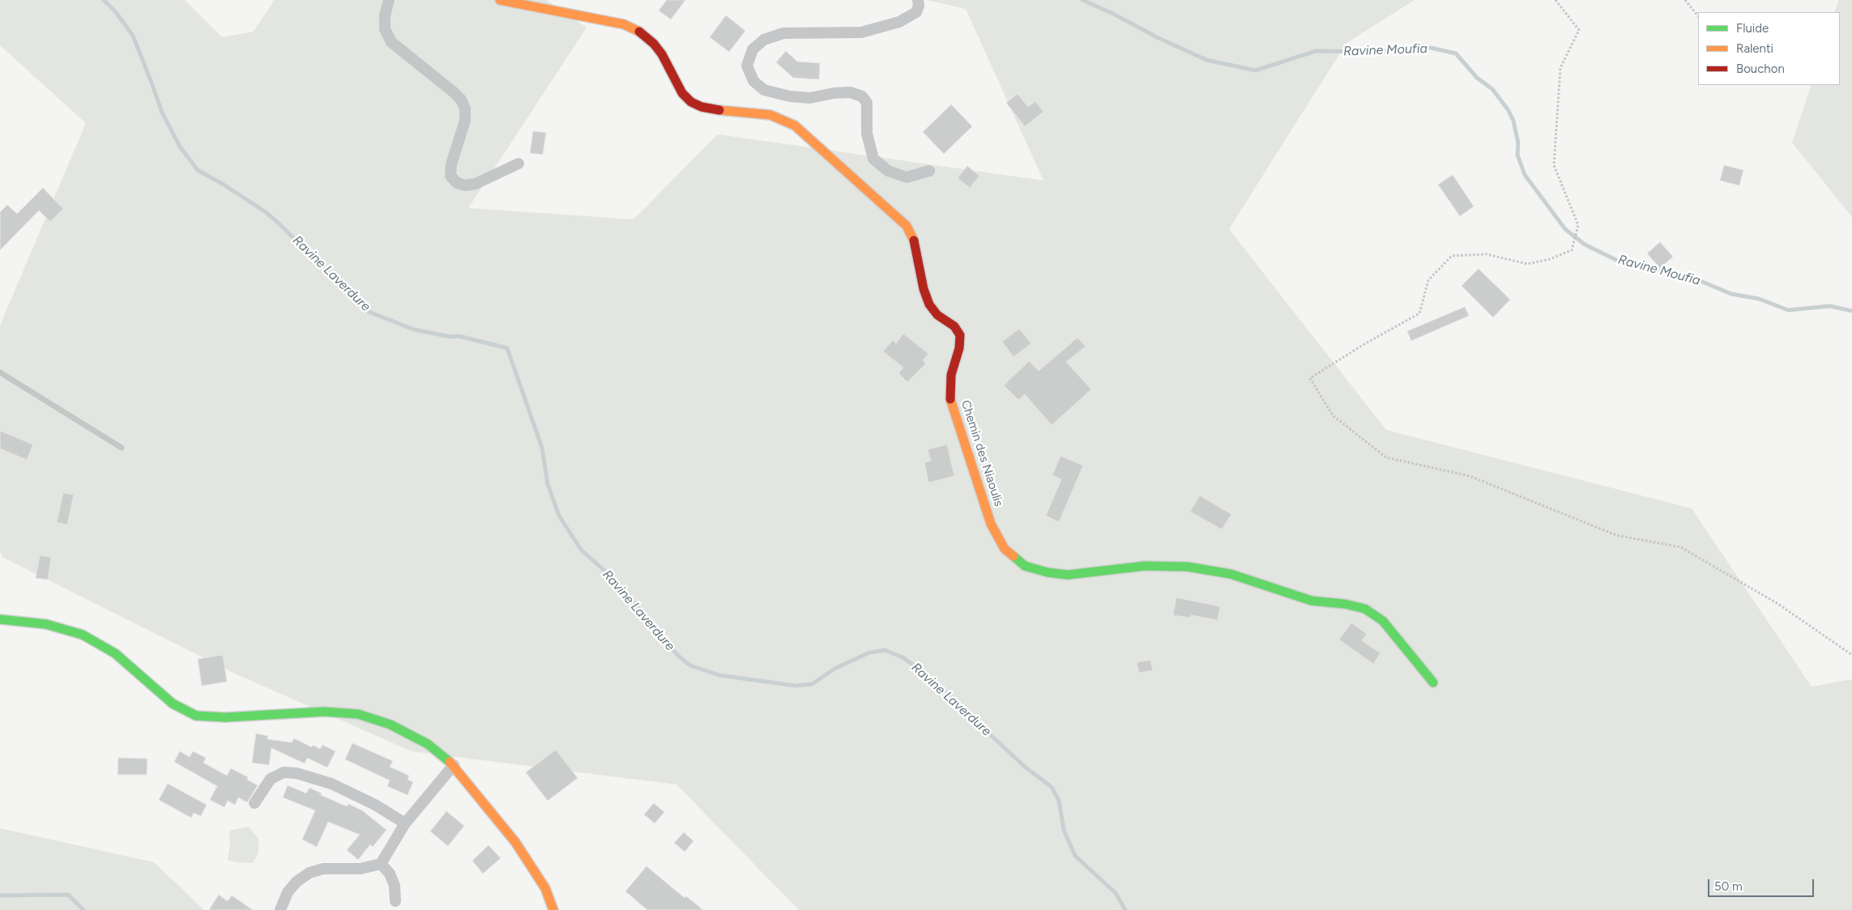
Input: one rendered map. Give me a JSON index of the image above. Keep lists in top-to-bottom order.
{
  "streets": {
    "street": ["Chemin des Niaoulis"]
  },
  "water": ["Ravine Moufia", "Ravine Laverdure"],
  "legend": ["Fluide", "Ralenti", "Bouchon"],
  "scale_bar": "50 m"
}
